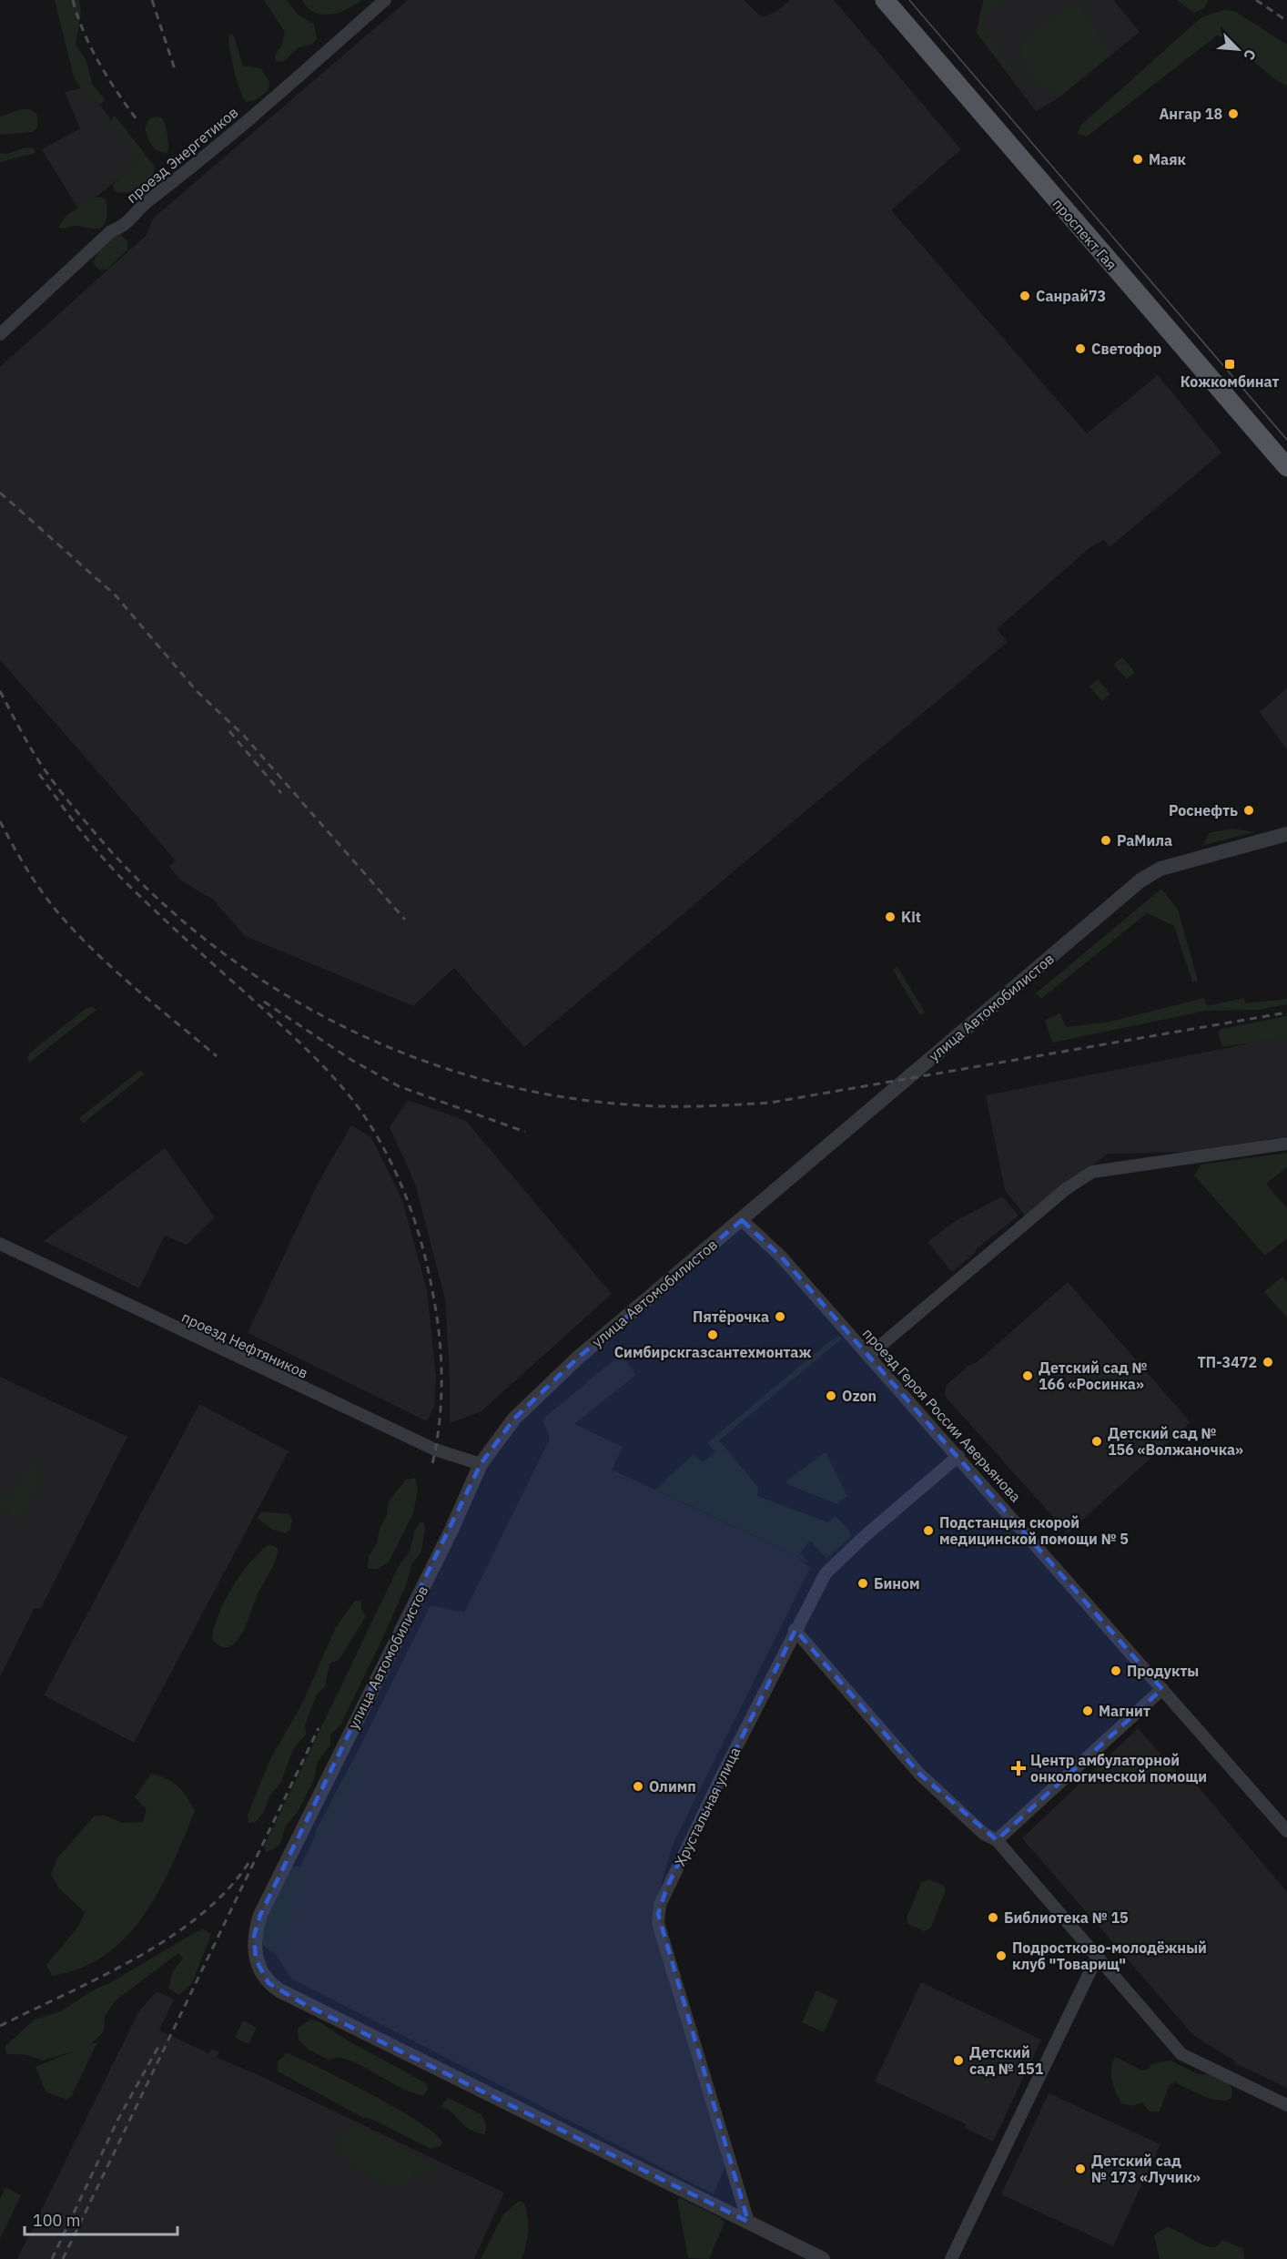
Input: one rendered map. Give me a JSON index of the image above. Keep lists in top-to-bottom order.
{
  "streets": {
    "main road": ["проспект Гая"],
    "street": [
      "проезд Энергетиков",
      "улица Автомобилистов",
      "проезд Нефтяников",
      "проезд Героя России Аверьянова",
      "Хрустальная улица"
    ]
  },
  "crossings": [
    ["улица Автомобилистов", "проезд Нефтяников"],
    ["улица Автомобилистов", "проезд Героя России Аверьянова"],
    ["улица Автомобилистов", "Хрустальная улица"],
    ["проезд Героя России Аверьянова", "Хрустальная улица"]
  ],
  "places": {
    "other": [
      "Ангар 18",
      "Маяк",
      "Санрай73",
      "Светофор",
      "Роснефть",
      "РаМила",
      "Kit",
      "Пятёрочка",
      "Симбирскгазсантехмонтаж",
      "ТП-3472",
      "Детский сад № 166 «Росинка»",
      "Ozon",
      "Детский сад № 156 «Волжаночка»",
      "Подстанция скорой медицинской помощи № 5",
      "Бином",
      "Продукты",
      "Магнит",
      "Олимп",
      "Библиотека № 15",
      "Подростково-молодёжный клуб \"Товарищ\"",
      "Детский сад № 151",
      "Детский сад № 173 «Лучик»"
    ],
    "transit": ["Кожкомбинат"],
    "health": ["Центр амбулаторной онкологической помощи"]
  },
  "scale_bar": "100 m",
  "north": "bottom right"
}
